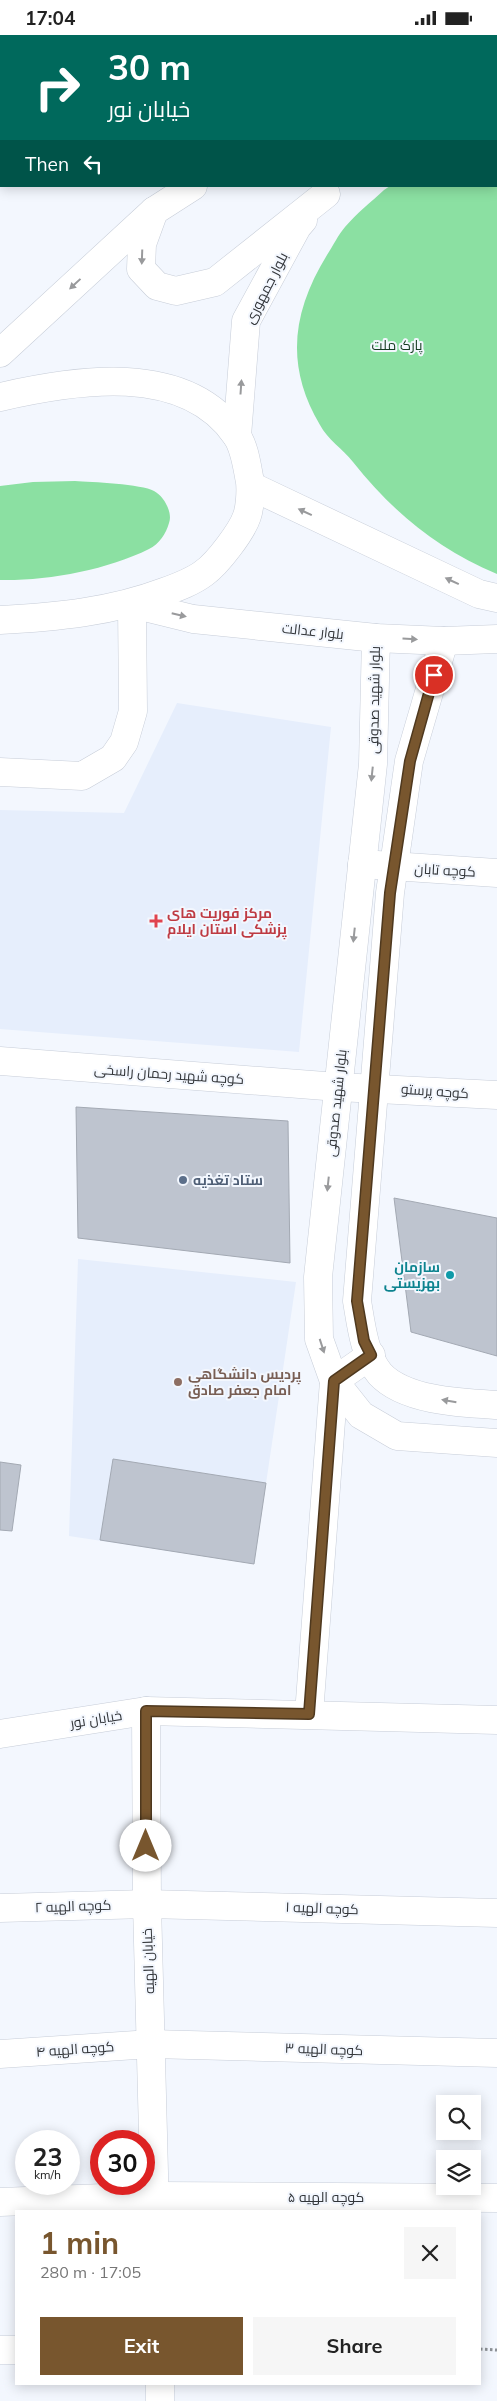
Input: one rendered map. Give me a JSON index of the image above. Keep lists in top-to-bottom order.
{
  "streets": {
    "street": [
      "بلوار جمهوری",
      "بلوار عدالت",
      "بلوار شهید صدوقی",
      "کوچه تابان",
      "کوچه شهید رحمان راسخی",
      "کوچه پرستو",
      "خیابان نور",
      "کوچه الهیه ۲",
      "کوچه الهیه ۱",
      "خیابان الهیه",
      "کوچه الهیه ۴",
      "کوچه الهیه ۳",
      "کوچه الهیه ۵"
    ]
  },
  "crossings": [
    ["بلوار عدالت", "بلوار شهید صدوقی"],
    ["بلوار شهید صدوقی", "کوچه تابان"],
    ["بلوار شهید صدوقی", "کوچه شهید رحمان راسخی"],
    ["کوچه شهید رحمان راسخی", "کوچه پرستو"],
    ["خیابان نور", "خیابان الهیه"],
    ["کوچه الهیه ۲", "کوچه الهیه ۱"],
    ["کوچه الهیه ۲", "خیابان الهیه"],
    ["کوچه الهیه ۱", "خیابان الهیه"],
    ["خیابان الهیه", "کوچه الهیه ۴"],
    ["خیابان الهیه", "کوچه الهیه ۳"],
    ["خیابان الهیه", "کوچه الهیه ۵"],
    ["کوچه الهیه ۴", "کوچه الهیه ۳"]
  ],
  "one_way": ["بلوار جمهوری"],
  "parks": ["پارک ملت"],
  "places": {
    "health": ["مرکز فوریت های پزشکی استان ایلام"],
    "other": ["ستاد تغذیه", "سازمان بهزیستی", "پردیس دانشگاهی امام جعفر صادق"]
  },
  "page": {
    "status": "17:04",
    "turn": ["30 m", "خیابان نور"],
    "then": "Then",
    "speed": "23 km/h",
    "limit": "30",
    "heading": ["1 min", "280 m · 17:05"],
    "buttons": ["Exit", "Share"]
  }
}
